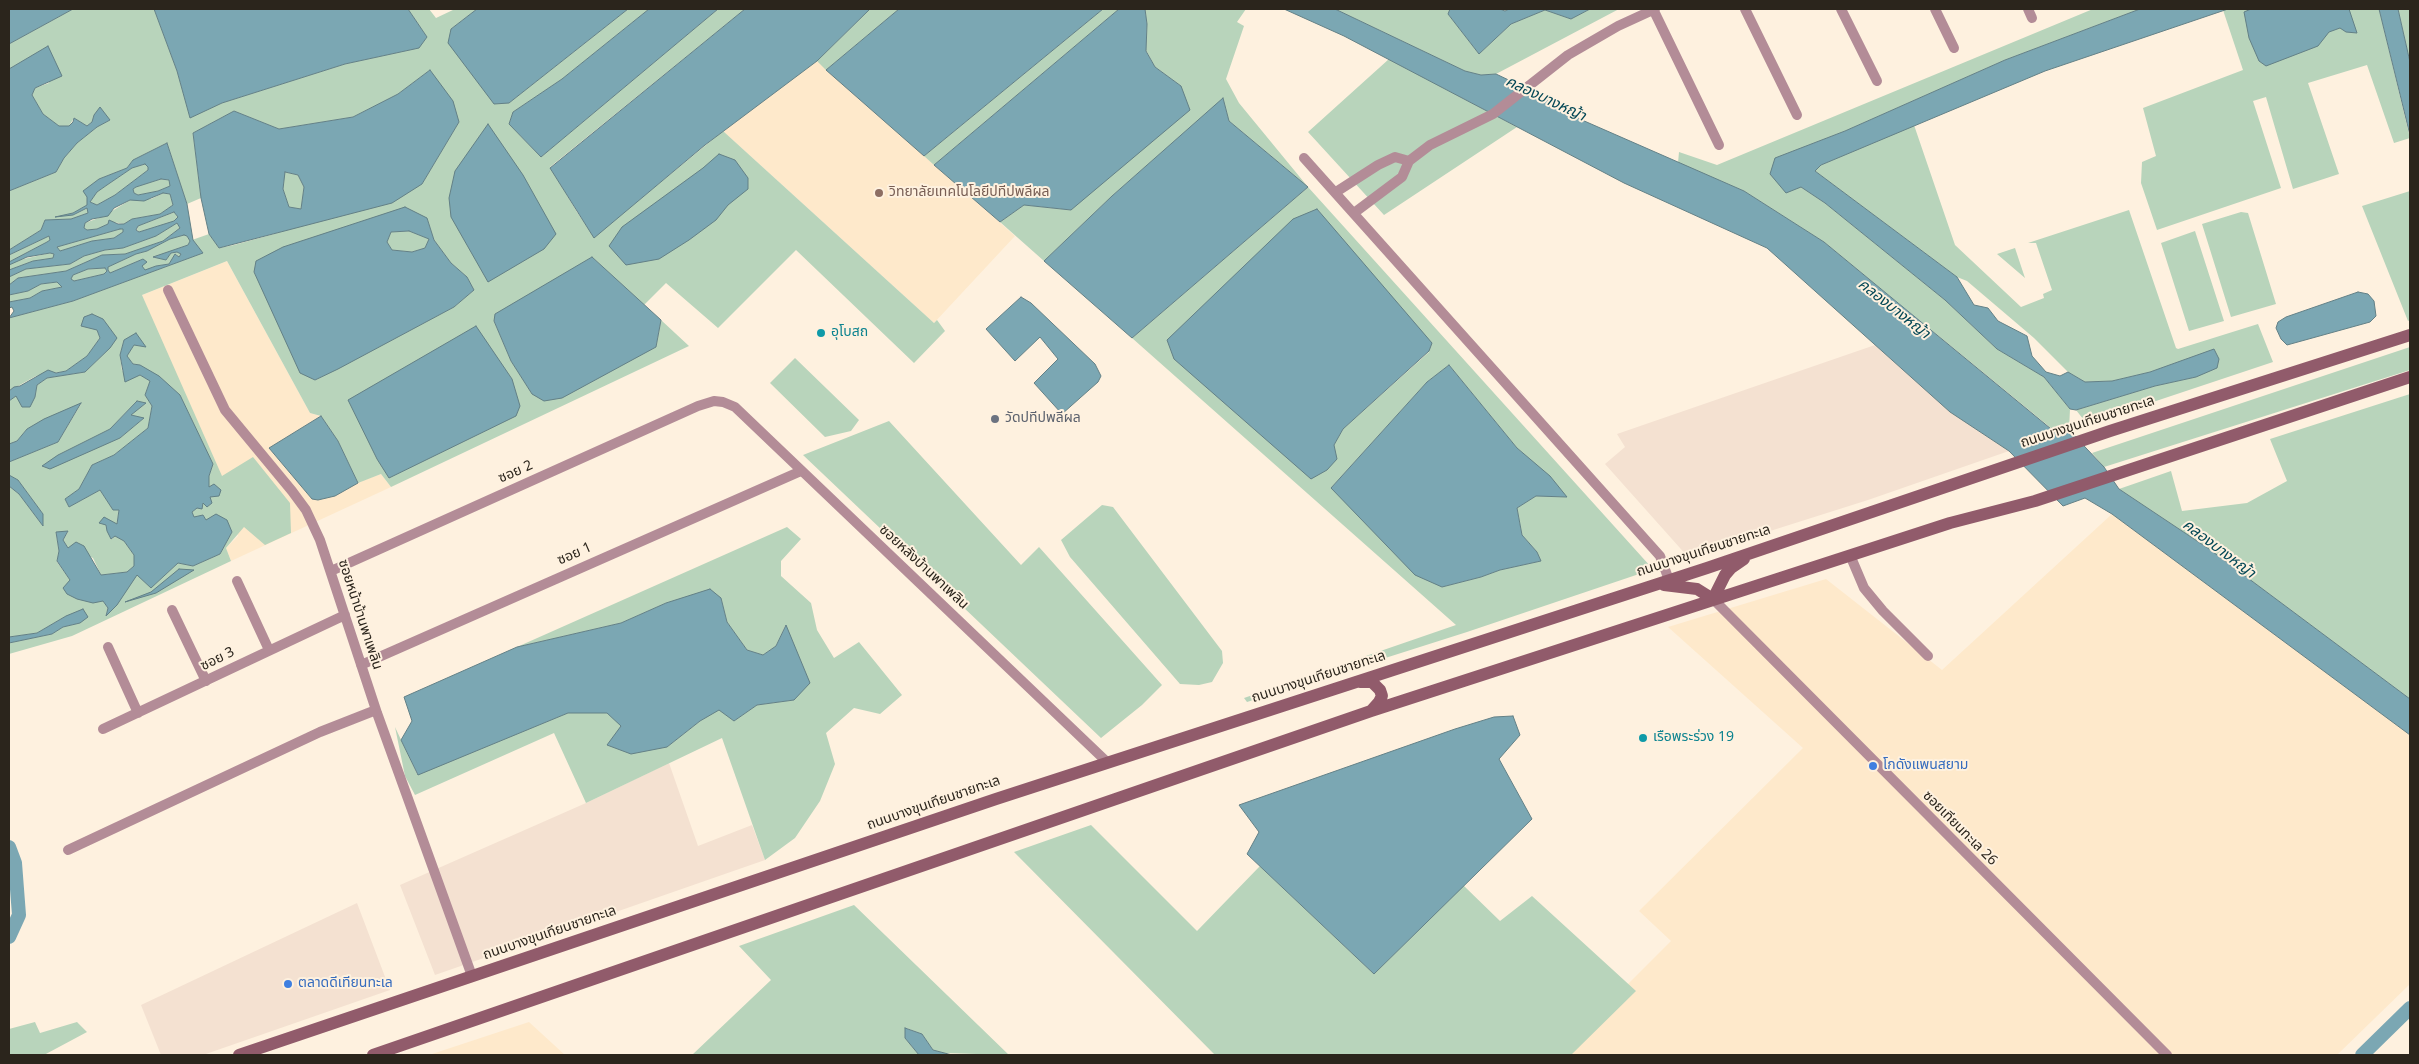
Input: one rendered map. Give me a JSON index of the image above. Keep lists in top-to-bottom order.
{
  "streets": {
    "main road": ["ถนนบางขุนเทียนชายทะเล"],
    "street": [
      "ซอย 2",
      "ซอย 1",
      "ซอยหลังบ้านพาเพลิน",
      "ซอยหน้าบ้านพาเพลิน",
      "ซอย 3",
      "ซอยเทียนทะเล 26"
    ]
  },
  "crossings": [
    ["ถนนบางขุนเทียนชายทะเล", "ซอยหลังบ้านพาเพลิน"],
    ["ถนนบางขุนเทียนชายทะเล", "ซอยหน้าบ้านพาเพลิน"],
    ["ซอย 2", "ซอยหลังบ้านพาเพลิน"],
    ["ซอย 2", "ซอยหน้าบ้านพาเพลิน"],
    ["ซอย 1", "ซอยหลังบ้านพาเพลิน"],
    ["ซอย 1", "ซอยหน้าบ้านพาเพลิน"],
    ["ซอยหน้าบ้านพาเพลิน", "ซอย 3"]
  ],
  "water": ["คลองบางหญ้า"],
  "places": [
    "วิทยาลัยเทคโนโลยีปทีปพลีผล",
    "อุโบสถ",
    "วัดปทีปพลีผล",
    "เรือพระร่วง 19",
    "โกดังแพนสยาม",
    "ตลาดดีเทียนทะเล"
  ]
}
